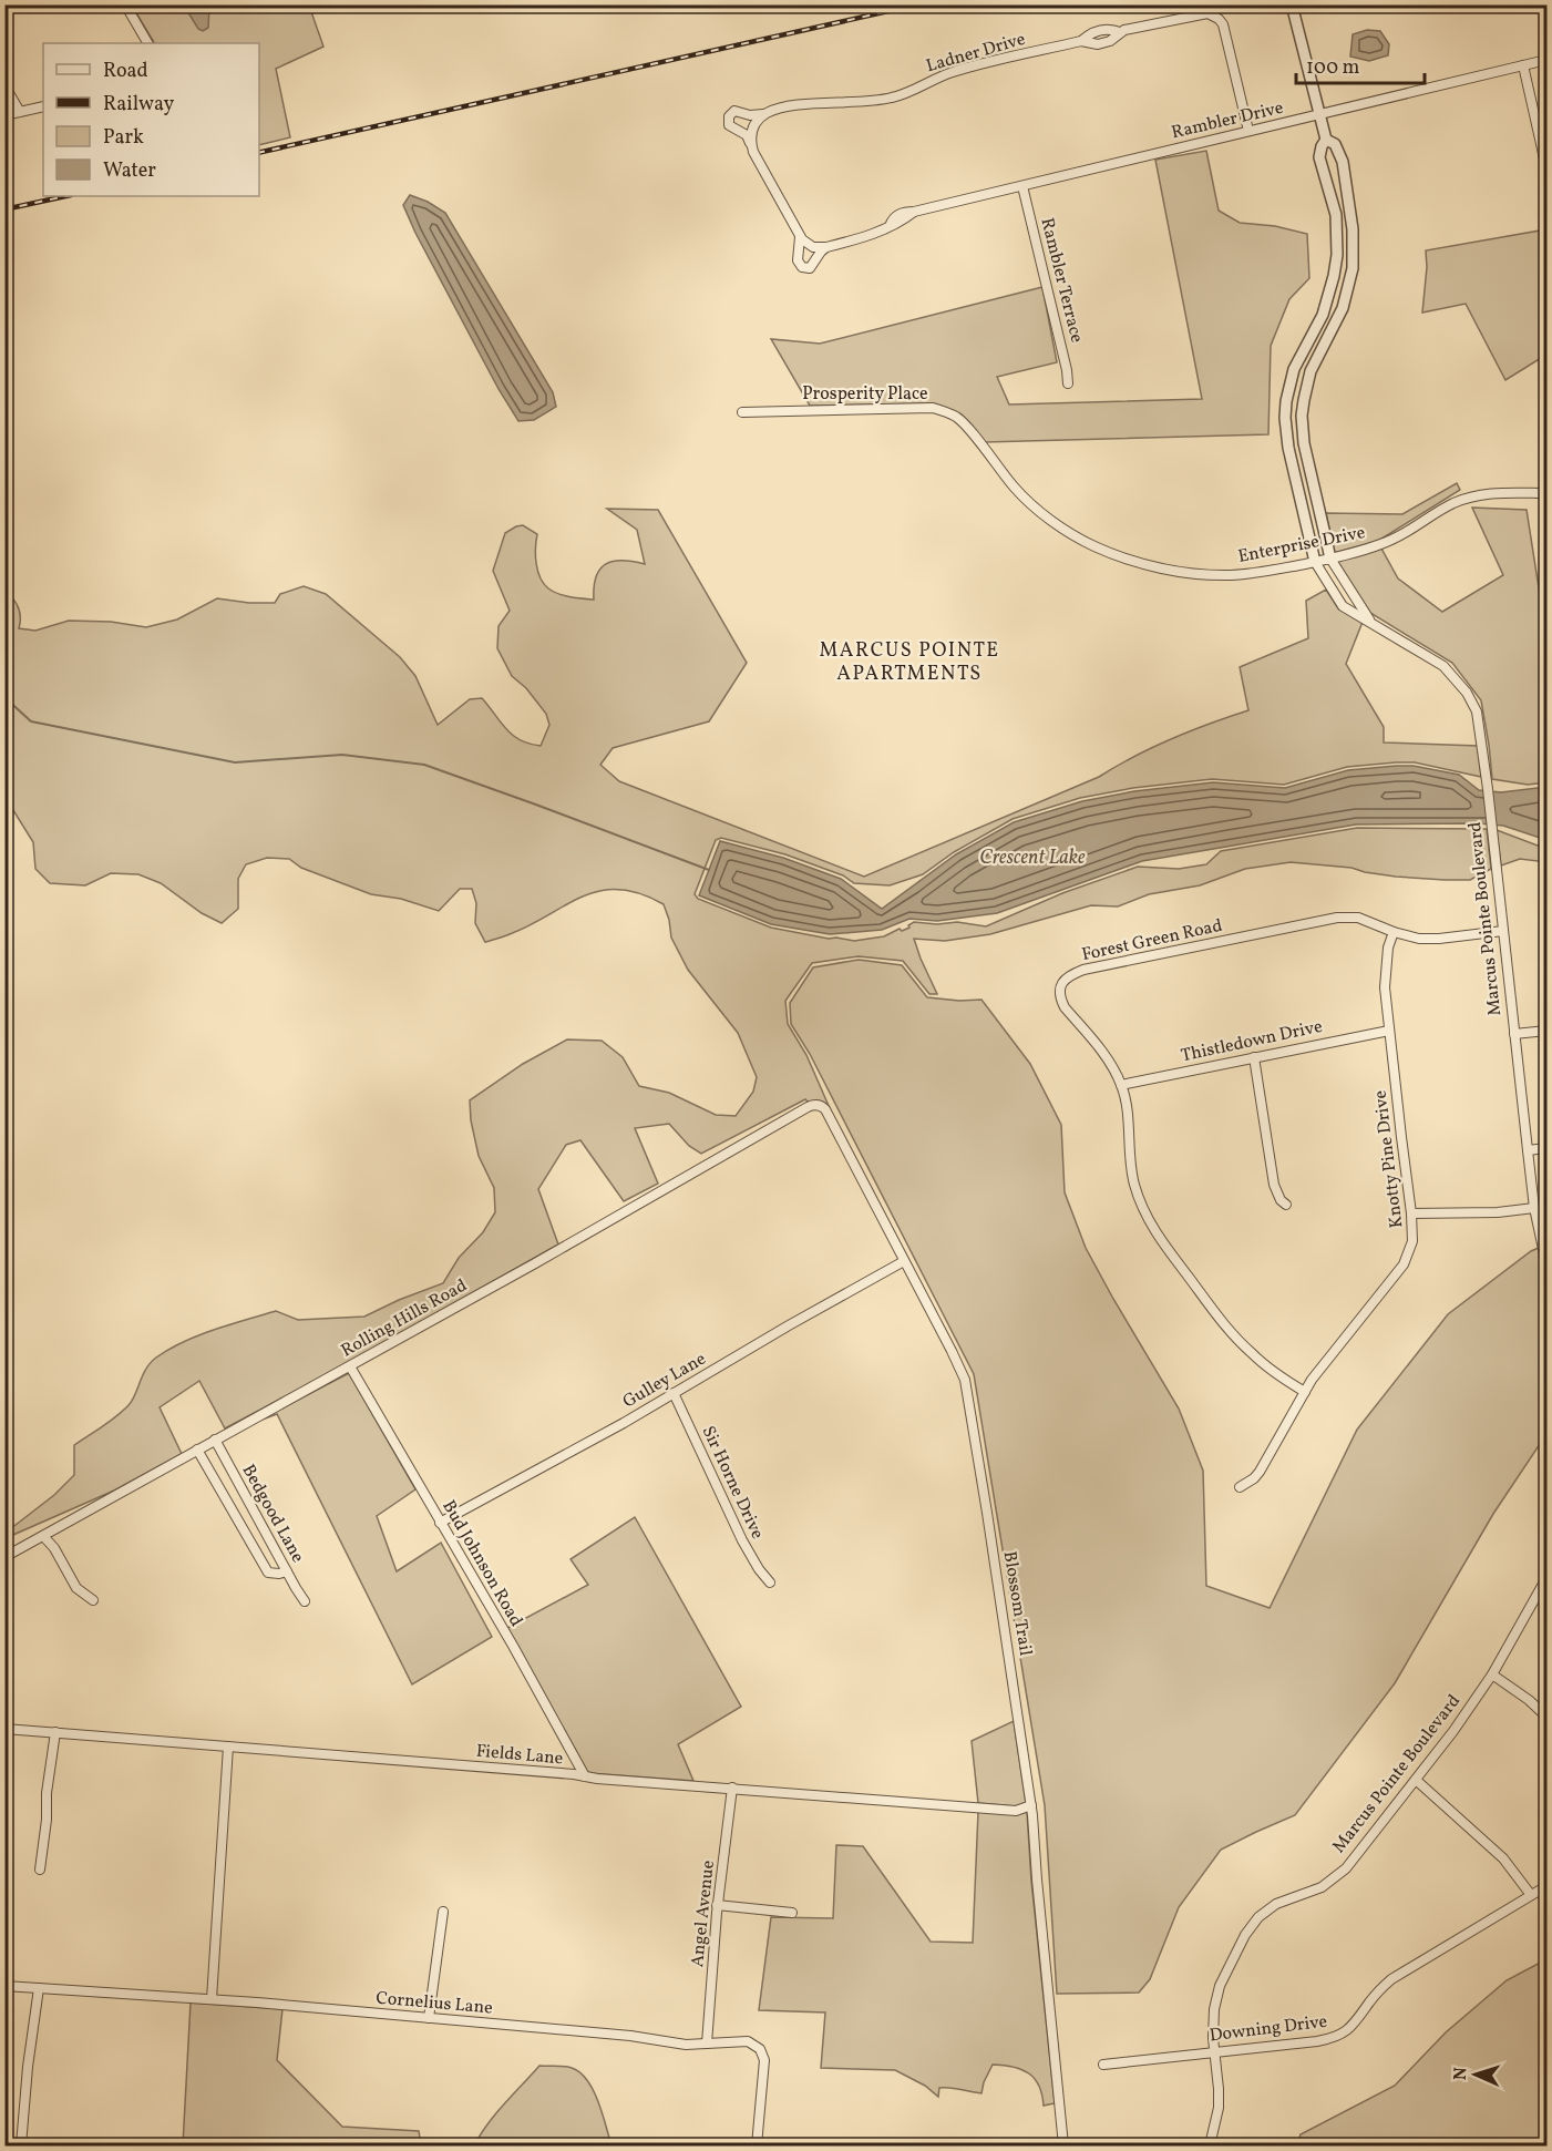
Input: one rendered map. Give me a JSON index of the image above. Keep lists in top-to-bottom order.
{
  "streets": {
    "street": [
      "Ladner Drive",
      "Rambler Drive",
      "Rambler Terrace",
      "Prosperity Place",
      "Enterprise Drive",
      "Marcus Pointe Boulevard",
      "Forest Green Road",
      "Thistledown Drive",
      "Knotty Pine Drive",
      "Rolling Hills Road",
      "Gulley Lane",
      "Sir Horne Drive",
      "Bedgood Lane",
      "Bud Johnson Road",
      "Blossom Trail",
      "Fields Lane",
      "Angel Avenue",
      "Cornelius Lane",
      "Downing Drive"
    ]
  },
  "crossings": [
    ["Ladner Drive", "Rambler Drive"],
    ["Rambler Drive", "Rambler Terrace"],
    ["Rambler Drive", "Marcus Pointe Boulevard"],
    ["Prosperity Place", "Enterprise Drive"],
    ["Enterprise Drive", "Marcus Pointe Boulevard"],
    ["Marcus Pointe Boulevard", "Forest Green Road"],
    ["Marcus Pointe Boulevard", "Downing Drive"],
    ["Forest Green Road", "Thistledown Drive"],
    ["Forest Green Road", "Knotty Pine Drive"],
    ["Thistledown Drive", "Knotty Pine Drive"],
    ["Rolling Hills Road", "Bedgood Lane"],
    ["Rolling Hills Road", "Bud Johnson Road"],
    ["Rolling Hills Road", "Blossom Trail"],
    ["Gulley Lane", "Sir Horne Drive"],
    ["Gulley Lane", "Bud Johnson Road"],
    ["Gulley Lane", "Blossom Trail"],
    ["Bud Johnson Road", "Fields Lane"],
    ["Blossom Trail", "Fields Lane"],
    ["Fields Lane", "Angel Avenue"],
    ["Angel Avenue", "Cornelius Lane"]
  ],
  "districts": ["MARCUS POINTE APARTMENTS"],
  "water": ["Crescent Lake"],
  "legend": [
    "Road",
    "Railway",
    "Park",
    "Water"
  ],
  "scale_bar": "100 m",
  "north": "left"
}
